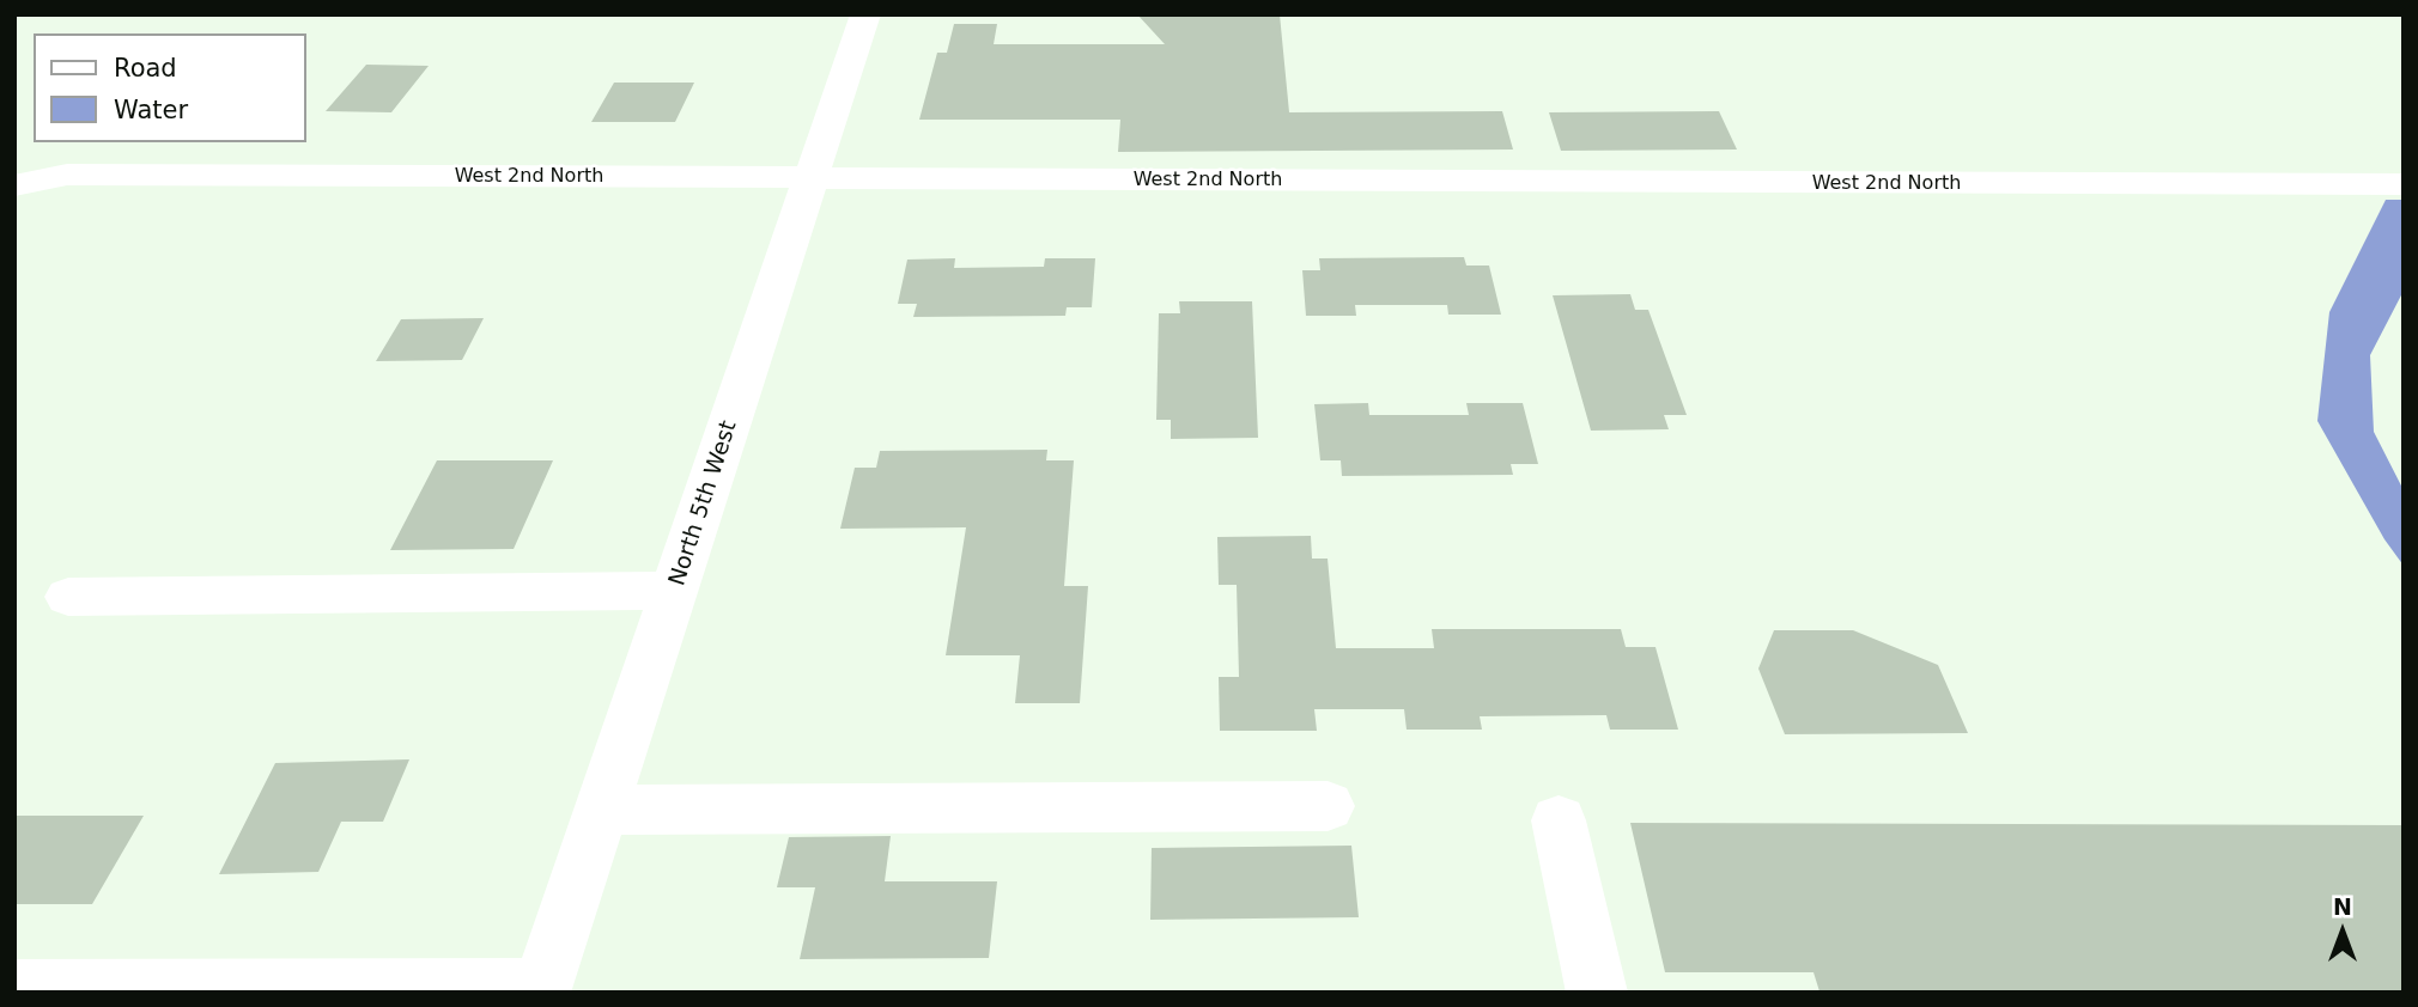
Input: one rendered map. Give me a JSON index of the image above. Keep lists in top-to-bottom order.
{
  "streets": {
    "street": ["West 2nd North", "North 5th West"]
  },
  "crossings": [
    ["West 2nd North", "North 5th West"]
  ],
  "legend": ["Road", "Water"],
  "north": "top"
}
